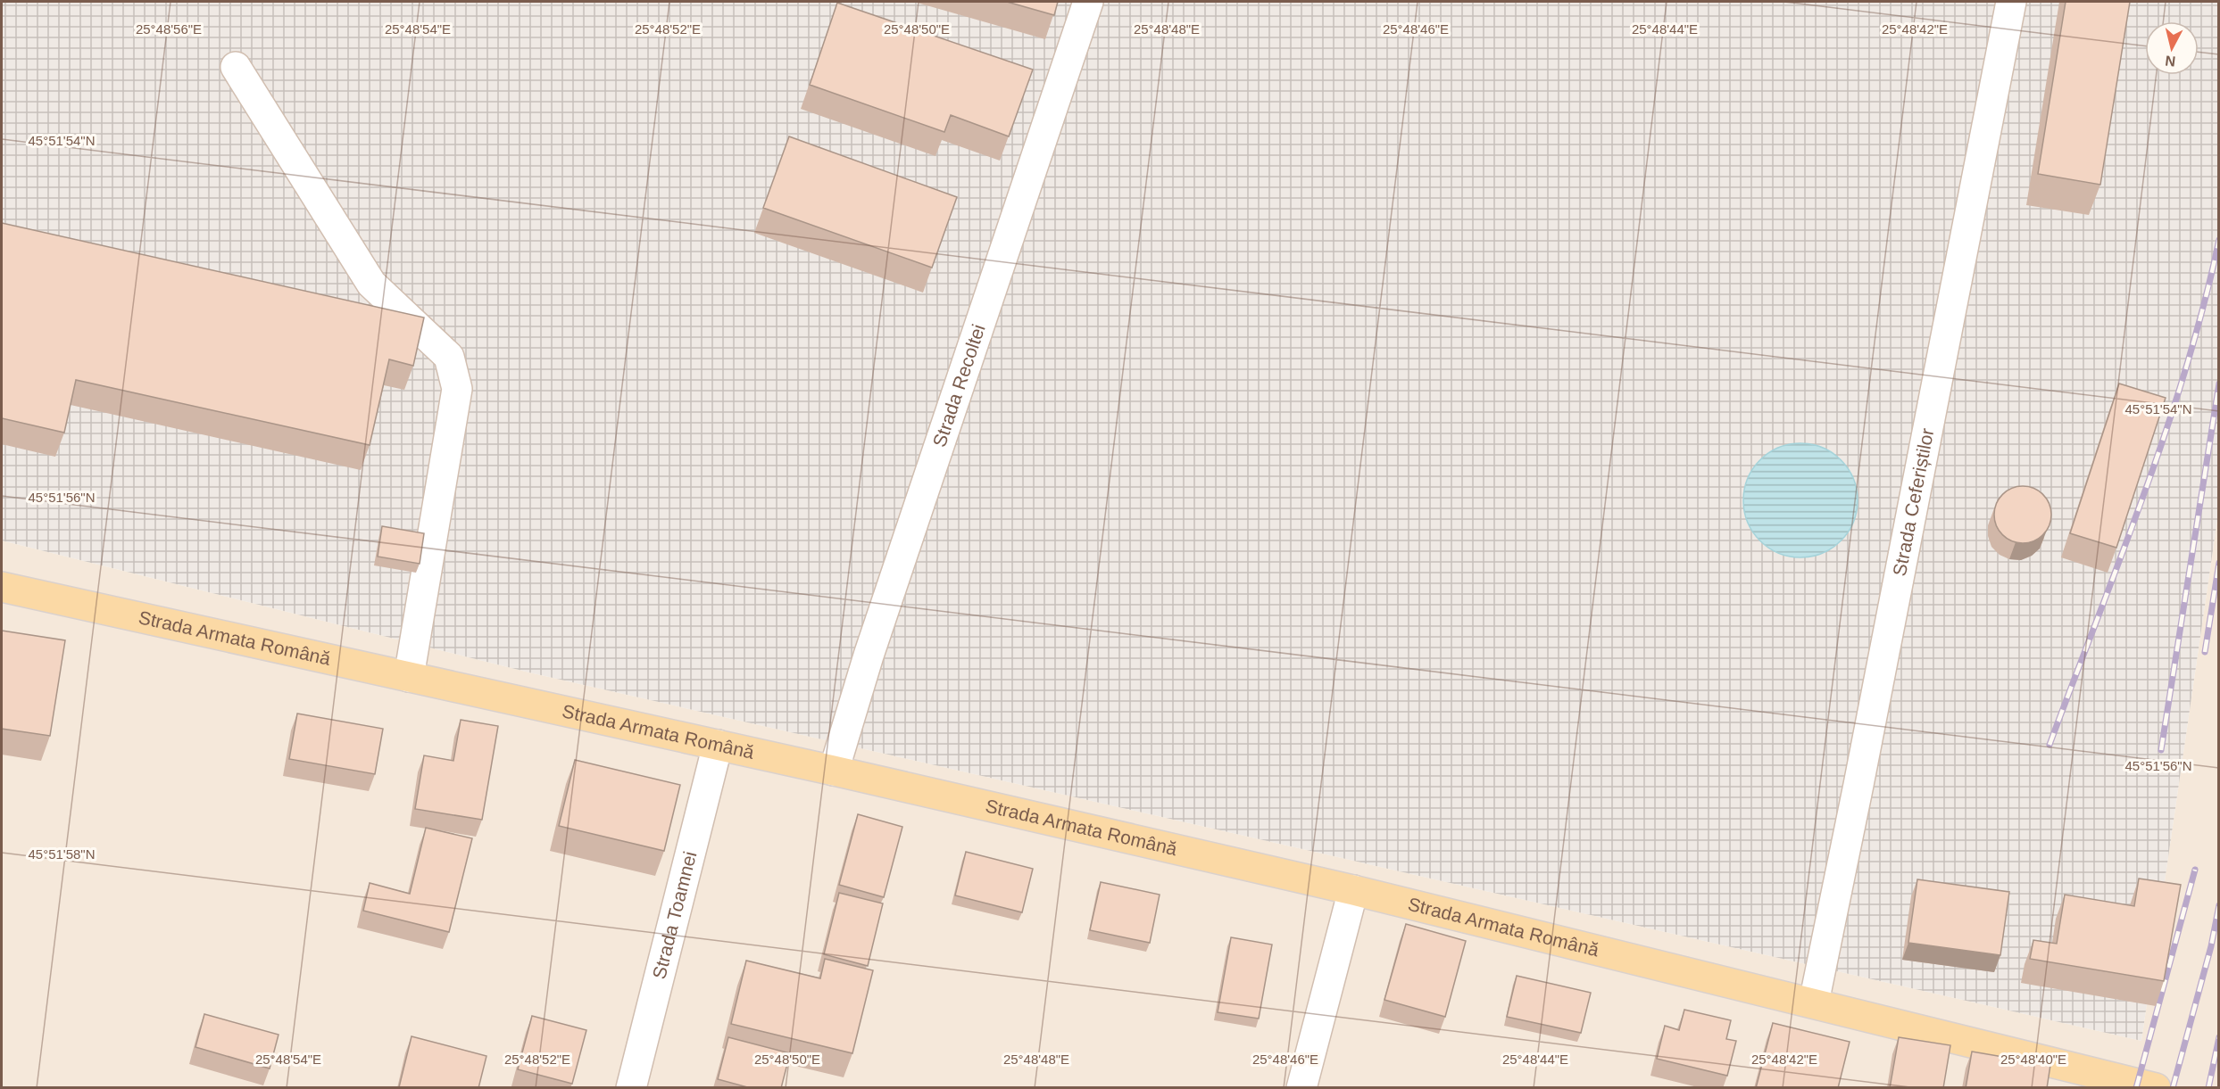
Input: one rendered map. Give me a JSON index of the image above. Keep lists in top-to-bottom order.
{
  "streets": {
    "main road": ["Strada Armata Română"],
    "street": ["Strada Recoltei", "Strada Ceferiștilor", "Strada Toamnei"]
  },
  "crossings": [
    ["Strada Recoltei", "Strada Armata Română"],
    ["Strada Ceferiștilor", "Strada Armata Română"],
    ["Strada Armata Română", "Strada Toamnei"]
  ],
  "north": "bottom",
  "coordinates": [
    "25°48'56\"E",
    "25°48'54\"E",
    "25°48'52\"E",
    "25°48'50\"E",
    "25°48'48\"E",
    "25°48'46\"E",
    "25°48'44\"E",
    "25°48'42\"E",
    "45°51'54\"N",
    "45°51'56\"N",
    "45°51'58\"N",
    "25°48'40\"E"
  ]
}
